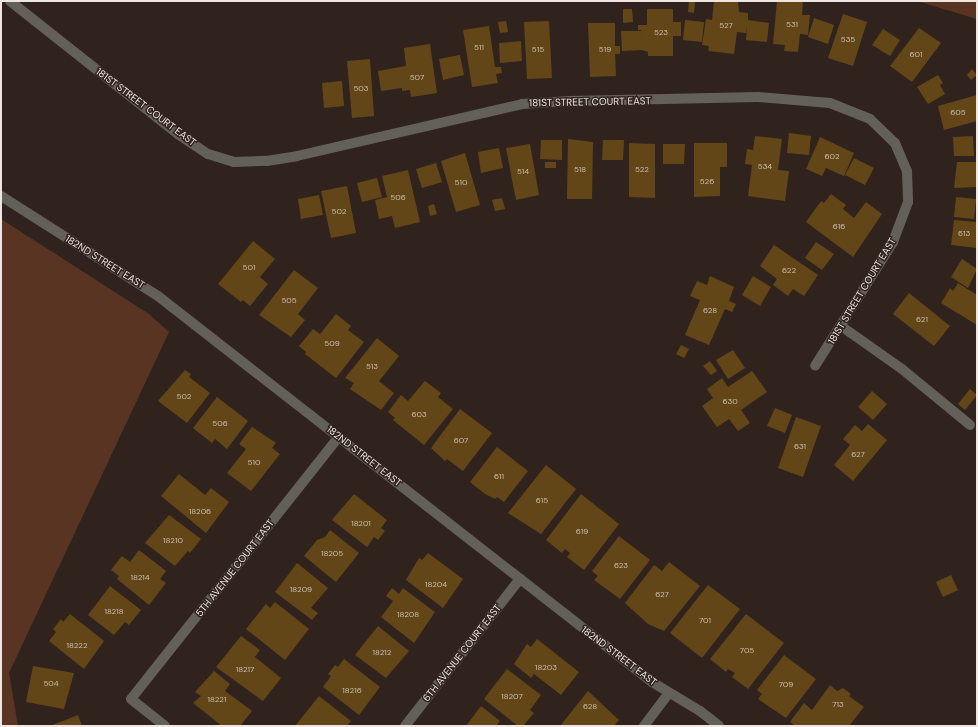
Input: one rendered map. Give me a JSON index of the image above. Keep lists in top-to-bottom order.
{
  "streets": {
    "street": [
      "181ST STREET COURT EAST",
      "182ND STREET EAST",
      "5TH AVENUE COURT EAST",
      "6TH AVENUE COURT EAST"
    ]
  },
  "crossings": [
    ["182ND STREET EAST", "5TH AVENUE COURT EAST"],
    ["182ND STREET EAST", "6TH AVENUE COURT EAST"]
  ],
  "house_numbers": [
    "531",
    "527",
    "523",
    "535",
    "511",
    "515",
    "519",
    "601",
    "507",
    "503",
    "605",
    "602",
    "534",
    "518",
    "522",
    "514",
    "526",
    "510",
    "506",
    "502",
    "616",
    "613",
    "501",
    "622",
    "505",
    "628",
    "621",
    "509",
    "513",
    "502",
    "630",
    "603",
    "506",
    "607",
    "631",
    "627",
    "510",
    "611",
    "615",
    "18206",
    "18201",
    "619",
    "18210",
    "18205",
    "623",
    "18214",
    "18204",
    "18209",
    "627",
    "18218",
    "18208",
    "701",
    "18222",
    "705",
    "18212",
    "18203",
    "18217",
    "504",
    "709",
    "18216",
    "18207",
    "18221",
    "713",
    "628"
  ]
}
